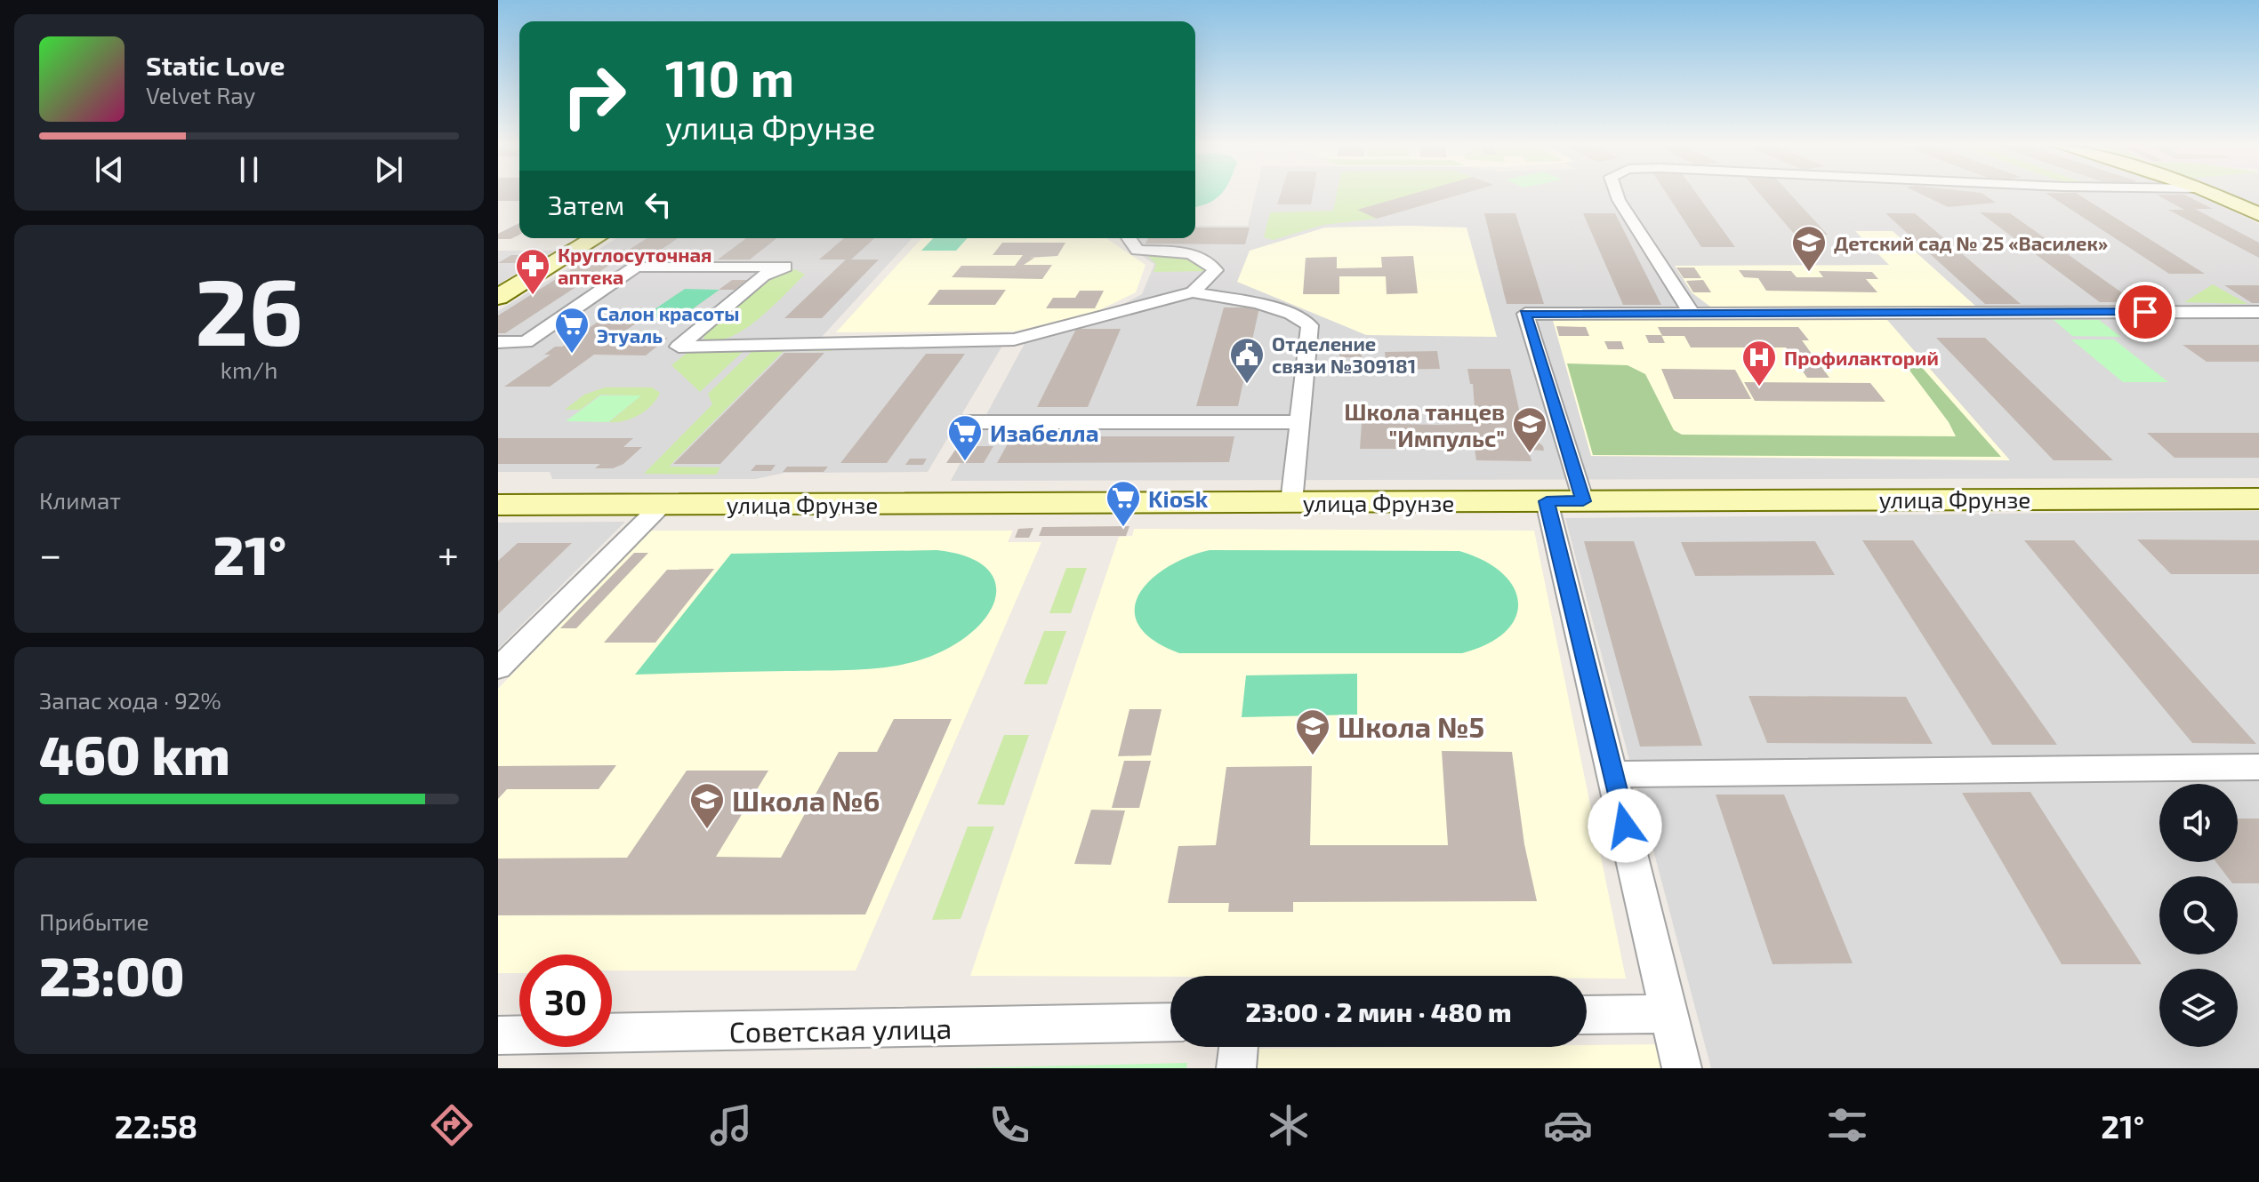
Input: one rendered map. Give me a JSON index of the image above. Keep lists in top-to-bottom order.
{
  "streets": {
    "main road": ["улица Фрунзе"],
    "street": ["Советская улица"]
  },
  "places": {
    "school or university": [
      "Детский сад № 25 «Василек»",
      "Школа танцев \"Импульс\"",
      "Школа №5",
      "Школа №6"
    ],
    "pharmacy": ["Круглосуточная аптека"],
    "supermarket": ["Салон красоты Этуаль", "Изабелла", "Kiosk"],
    "public building": ["Отделение связи №309181"],
    "hospital": ["Профилакторий"]
  },
  "page": {
    "turn": ["110 m", "улица Фрунзе"],
    "song": ["Static Love", "Velvet Ray"],
    "then": "Затем",
    "tile": [
      ["26", "km/h"],
      "Климат",
      ["Запас хода · 92%", "460 km"],
      ["Прибытие", "23:00"]
    ],
    "heat": ["−", "21°", "+"],
    "limit": "30",
    "trip": "23:00 · 2 мин · 480 m",
    "tabs": ["22:58", "21°"]
  }
}
